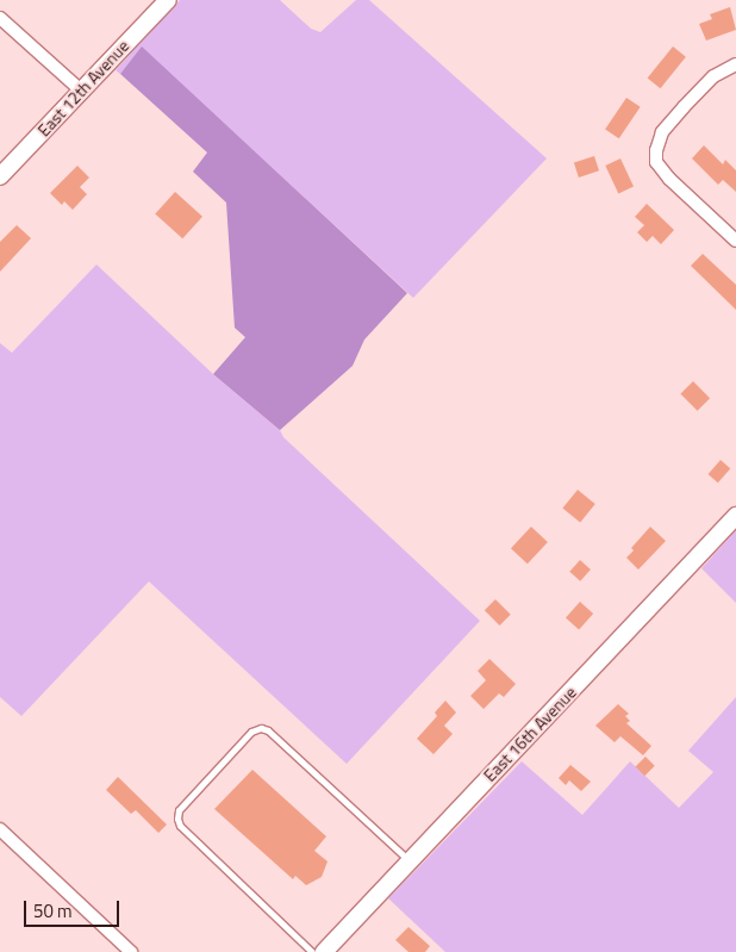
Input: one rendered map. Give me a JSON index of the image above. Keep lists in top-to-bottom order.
{
  "streets": {
    "street": ["East 12th Avenue", "East 16th Avenue"]
  },
  "scale_bar": "50 m"
}
